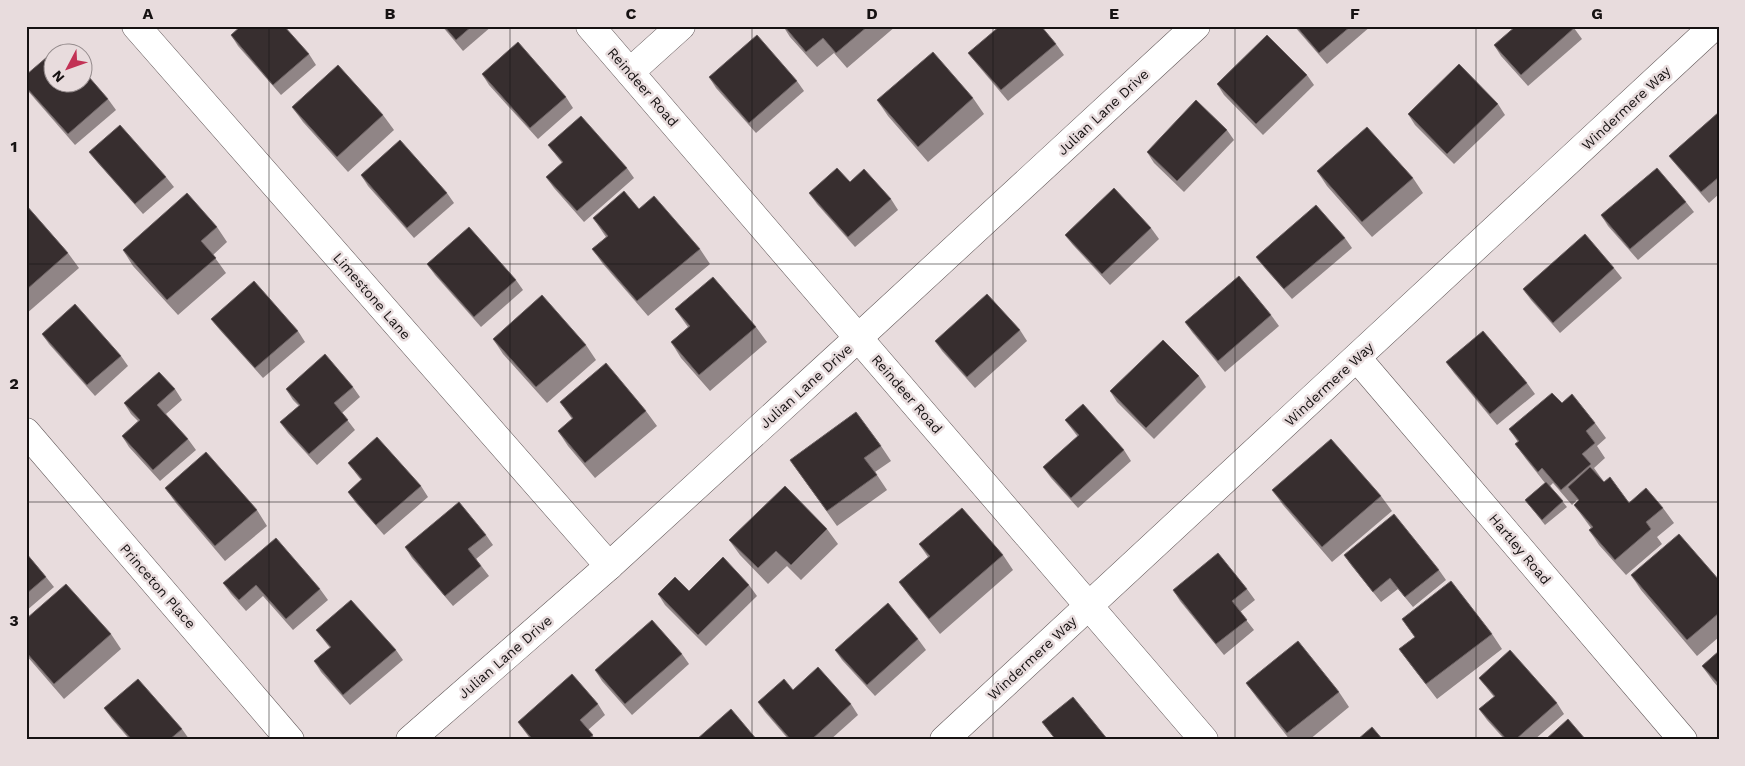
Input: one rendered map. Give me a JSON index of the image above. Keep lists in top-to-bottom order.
{
  "streets": {
    "street": [
      "Reindeer Road",
      "Windermere Way",
      "Julian Lane Drive",
      "Limestone Lane",
      "Hartley Road",
      "Princeton Place"
    ]
  },
  "crossings": [
    ["Reindeer Road", "Windermere Way"],
    ["Reindeer Road", "Julian Lane Drive"],
    ["Windermere Way", "Hartley Road"],
    ["Julian Lane Drive", "Limestone Lane"]
  ],
  "north": "bottom left",
  "grid": {
    "columns": [
      "A",
      "B",
      "C",
      "D",
      "E",
      "F",
      "G"
    ],
    "rows": ["1", "2", "3"]
  }
}
